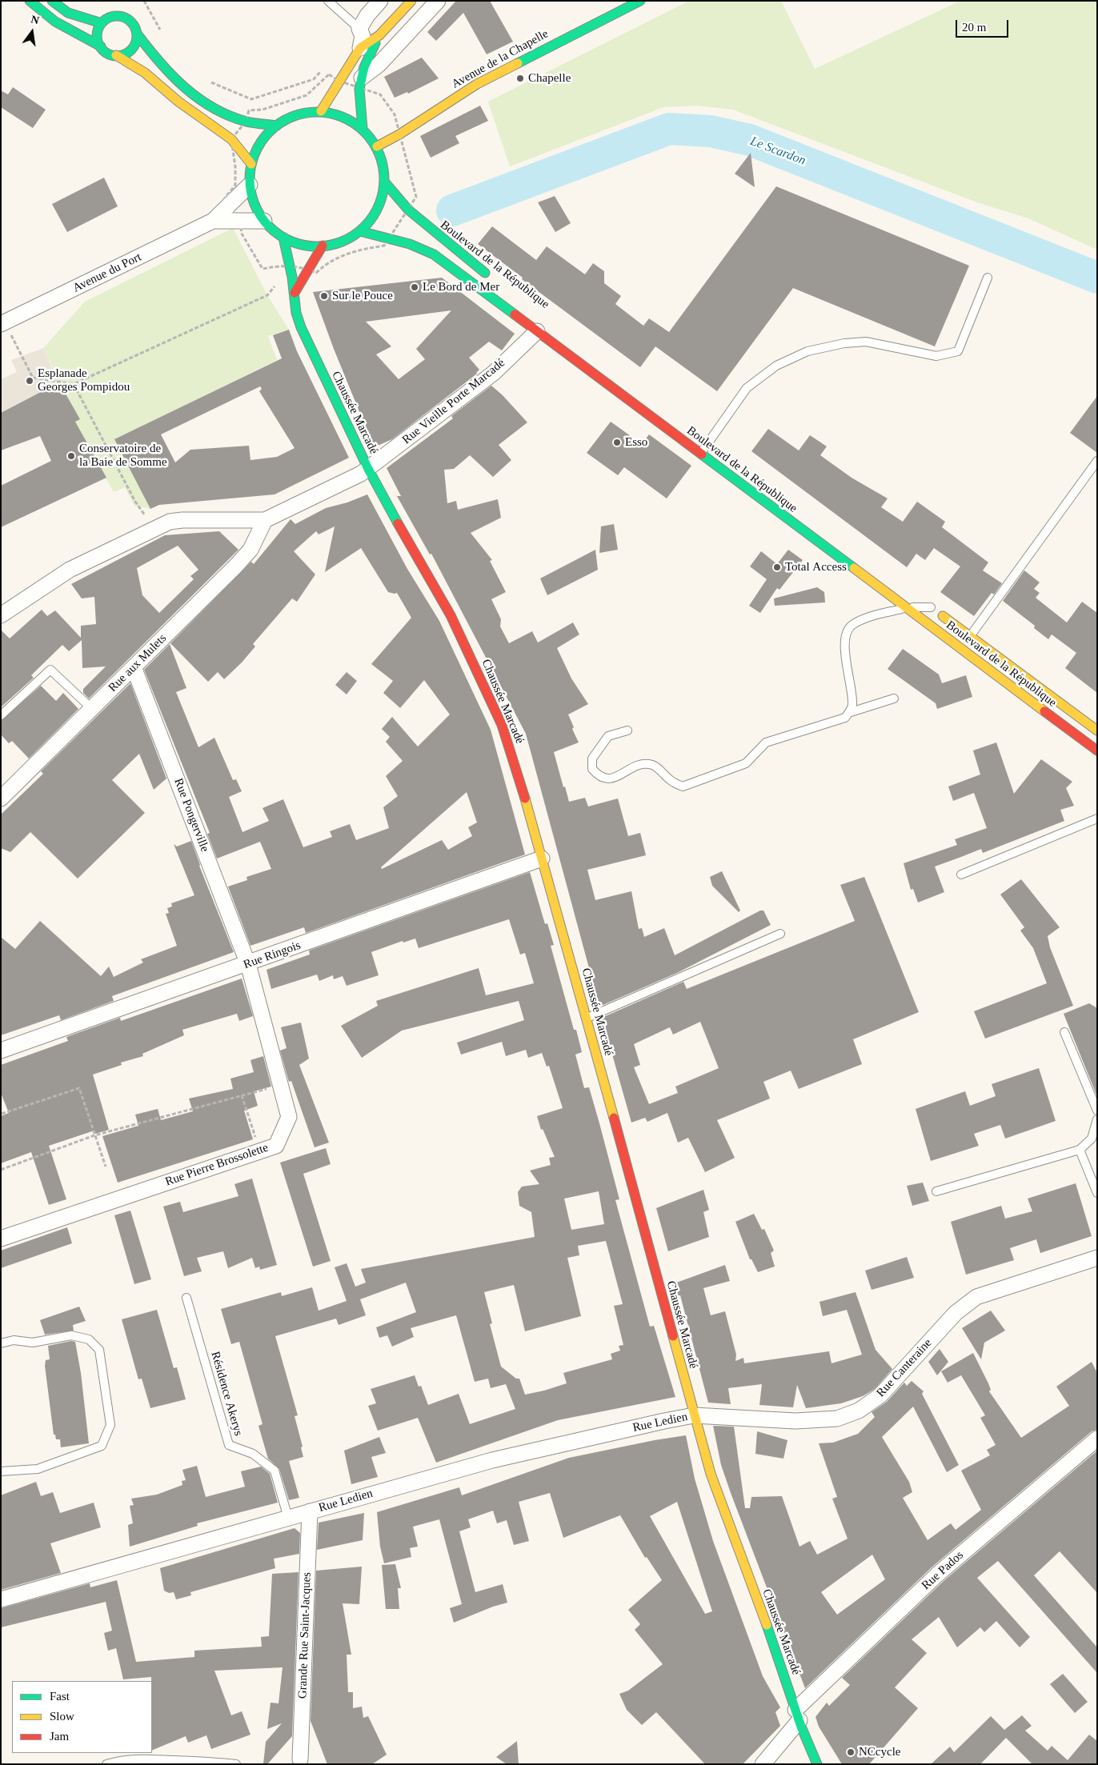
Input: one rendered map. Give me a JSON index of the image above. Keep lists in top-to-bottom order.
{
  "streets": {
    "main road": ["Avenue de la Chapelle", "Boulevard de la République", "Chaussée Marcadé"],
    "street": [
      "Avenue du Port",
      "Rue Vieille Porte Marcadé",
      "Rue aux Mulets",
      "Rue Pongerville",
      "Rue Ringois",
      "Rue Pierre Brossolette",
      "Rue Canteraine",
      "Rue Ledien",
      "Rue Pados",
      "Grande Rue Saint-Jacques"
    ],
    "lane": ["Résidence Akerys"]
  },
  "crossings": [
    ["Avenue de la Chapelle", "Boulevard de la République"],
    ["Avenue de la Chapelle", "Avenue du Port"],
    ["Avenue de la Chapelle", "Chaussée Marcadé"],
    ["Boulevard de la République", "Avenue du Port"],
    ["Boulevard de la République", "Rue Vieille Porte Marcadé"],
    ["Boulevard de la République", "Chaussée Marcadé"],
    ["Avenue du Port", "Chaussée Marcadé"],
    ["Rue Vieille Porte Marcadé", "Chaussée Marcadé"],
    ["Rue Vieille Porte Marcadé", "Rue aux Mulets"],
    ["Chaussée Marcadé", "Rue Ringois"],
    ["Chaussée Marcadé", "Rue Canteraine"],
    ["Chaussée Marcadé", "Rue Ledien"],
    ["Chaussée Marcadé", "Rue Pados"],
    ["Rue aux Mulets", "Rue Pongerville"],
    ["Rue Pongerville", "Rue Ringois"],
    ["Rue Pongerville", "Rue Pierre Brossolette"],
    ["Rue Ringois", "Rue Pierre Brossolette"],
    ["Rue Canteraine", "Rue Ledien"],
    ["Résidence Akerys", "Rue Ledien"],
    ["Rue Ledien", "Grande Rue Saint-Jacques"]
  ],
  "water": ["Le Scardon"],
  "places": [
    "Chapelle",
    "Le Bord de Mer",
    "Sur le Pouce",
    "Esplanade Georges Pompidou",
    "Esso",
    "Conservatoire de la Baie de Somme",
    "Total Access",
    "NCcycle"
  ],
  "legend": ["Fast", "Slow", "Jam"],
  "scale_bar": "20 m",
  "north": "top"
}
